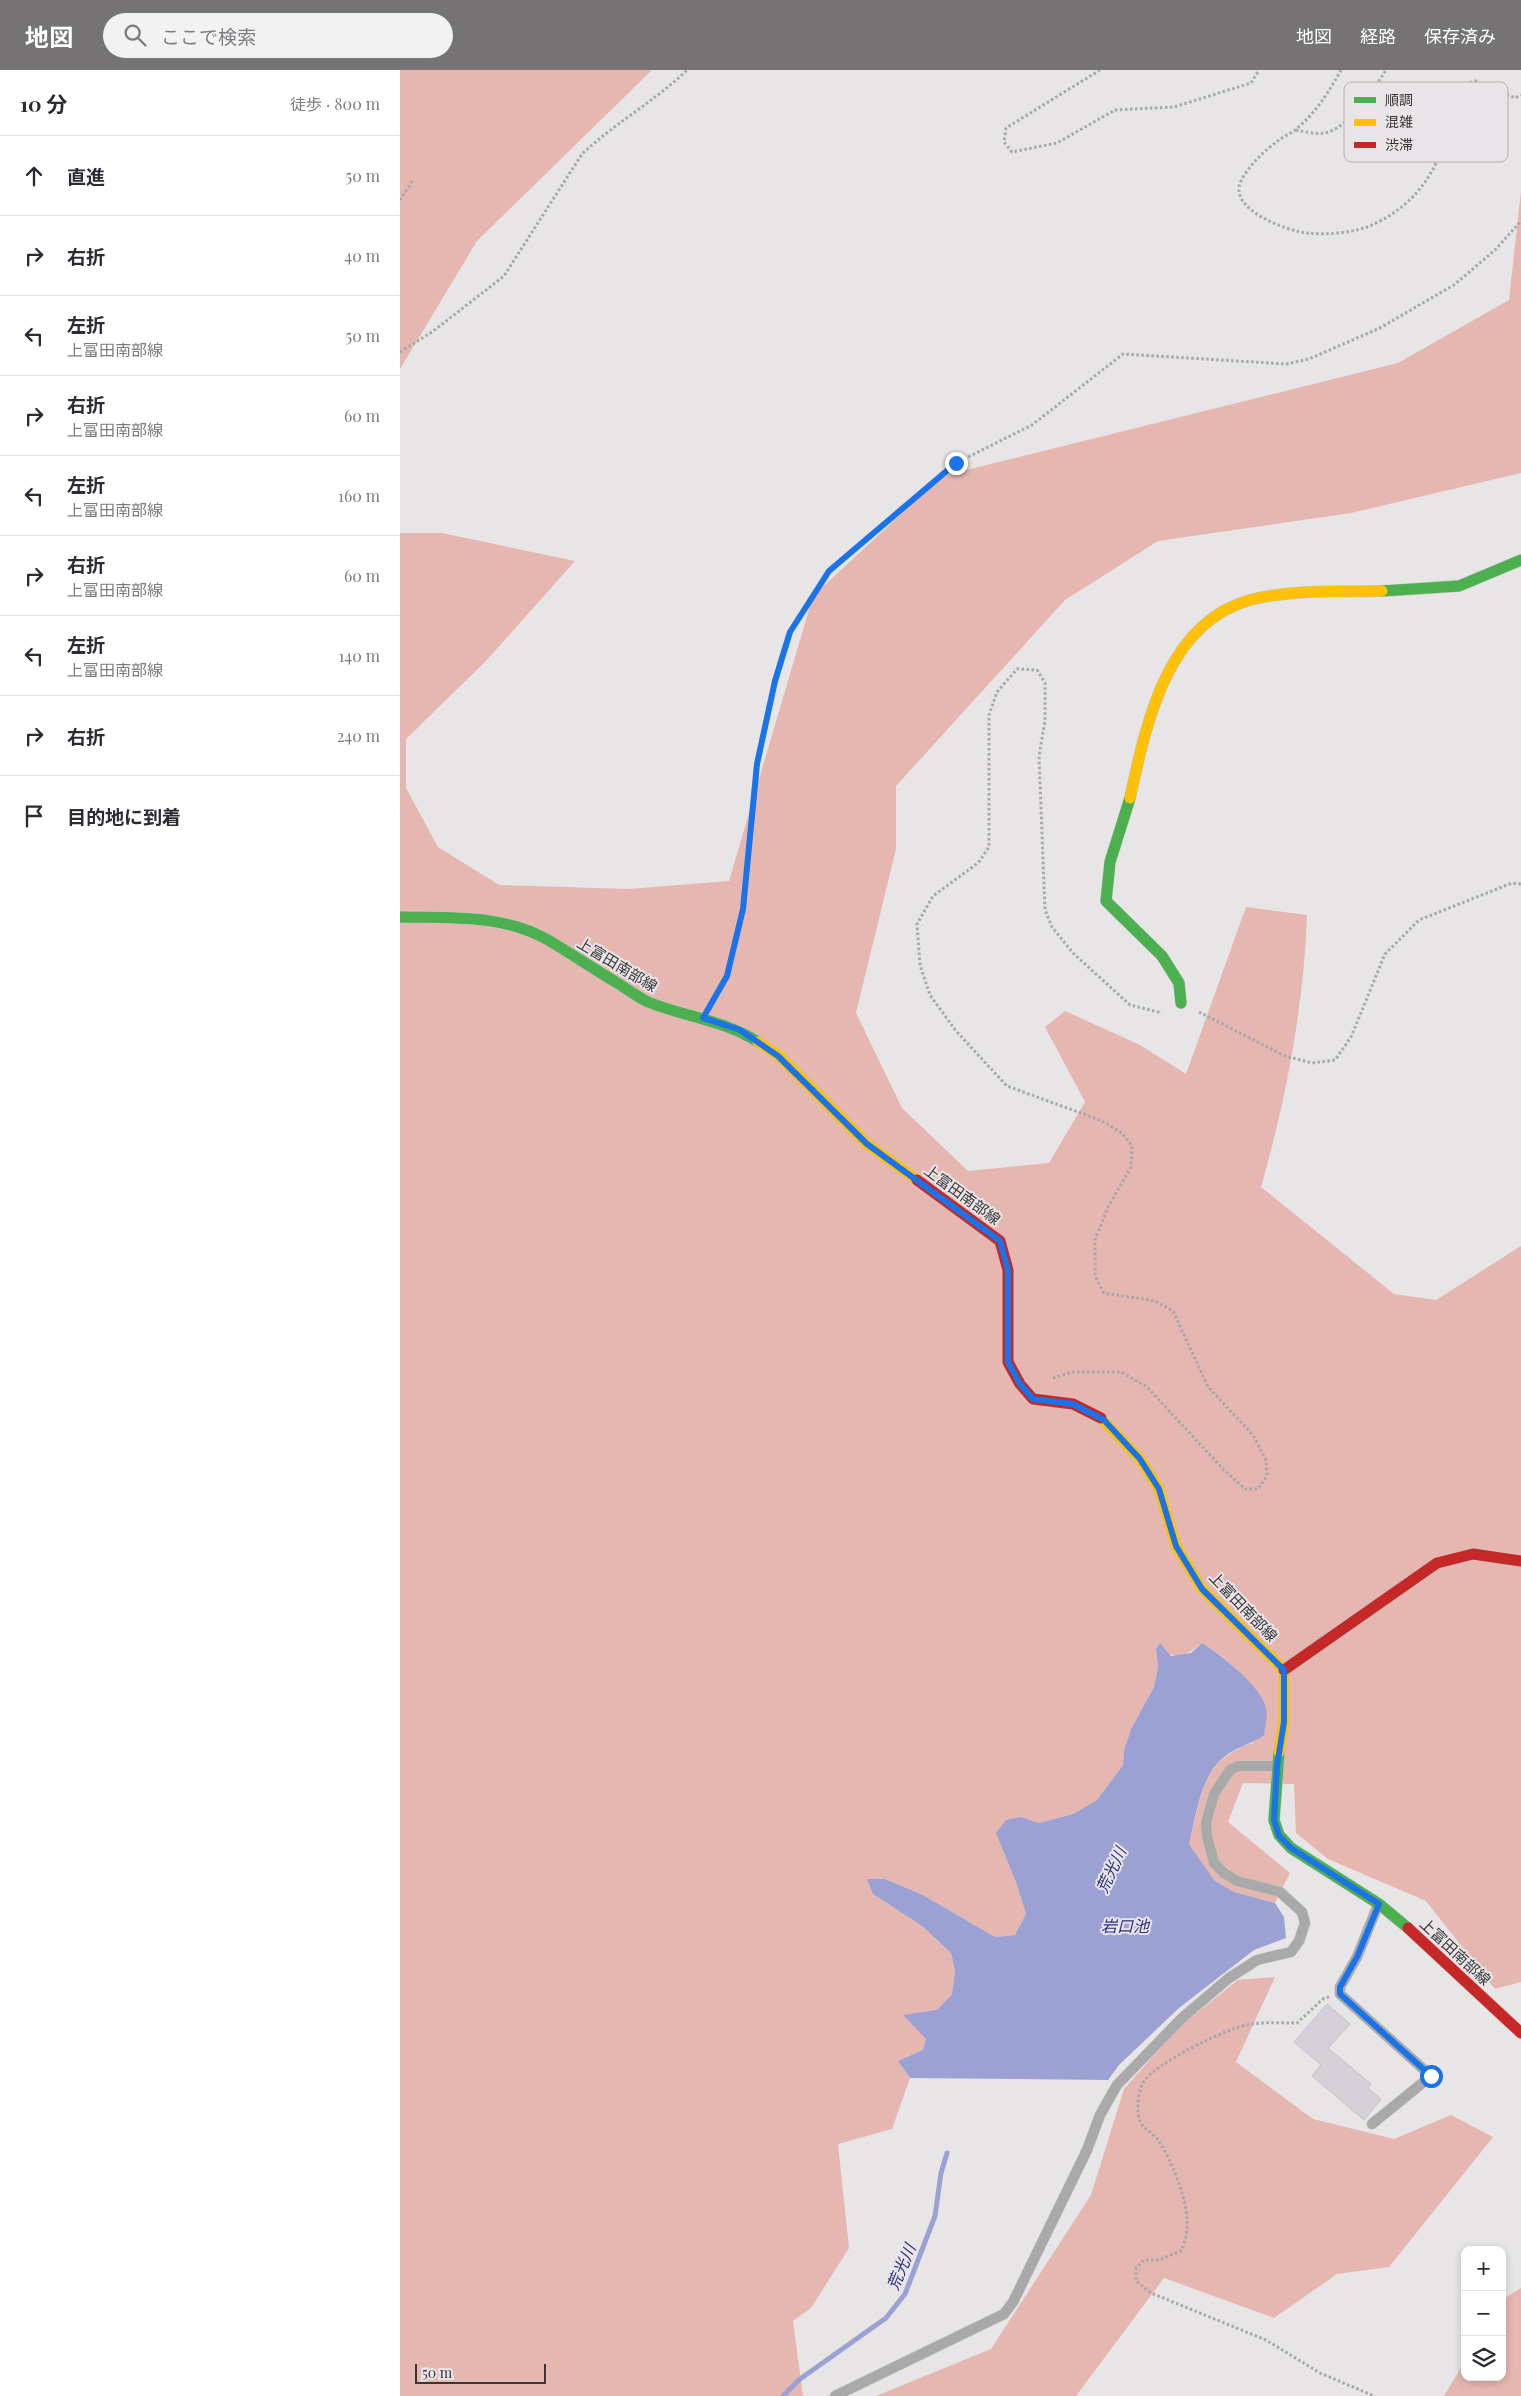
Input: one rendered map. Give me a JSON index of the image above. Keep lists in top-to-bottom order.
{
  "streets": {
    "main road": ["上富田南部線"]
  },
  "water": ["荒光川", "岩口池"],
  "legend": ["順調", "混雑", "渋滞"],
  "scale_bar": "50 m",
  "page": {
    "header": "地図",
    "search": "ここで検索",
    "nav": ["地図", "経路", "保存済み"],
    "heading": ["10 分", "徒歩 · 800 m"],
    "list": [
      ["直進", "50 m"],
      ["右折", "40 m"],
      ["左折", "上富田南部線", "50 m"],
      ["右折", "上富田南部線", "60 m"],
      ["左折", "上富田南部線", "160 m"],
      ["右折", "上富田南部線", "60 m"],
      ["左折", "上富田南部線", "140 m"],
      ["右折", "240 m"],
      "目的地に到着"
    ],
    "map_buttons": ["+", "−"],
    "scale": "50 m"
  }
}
